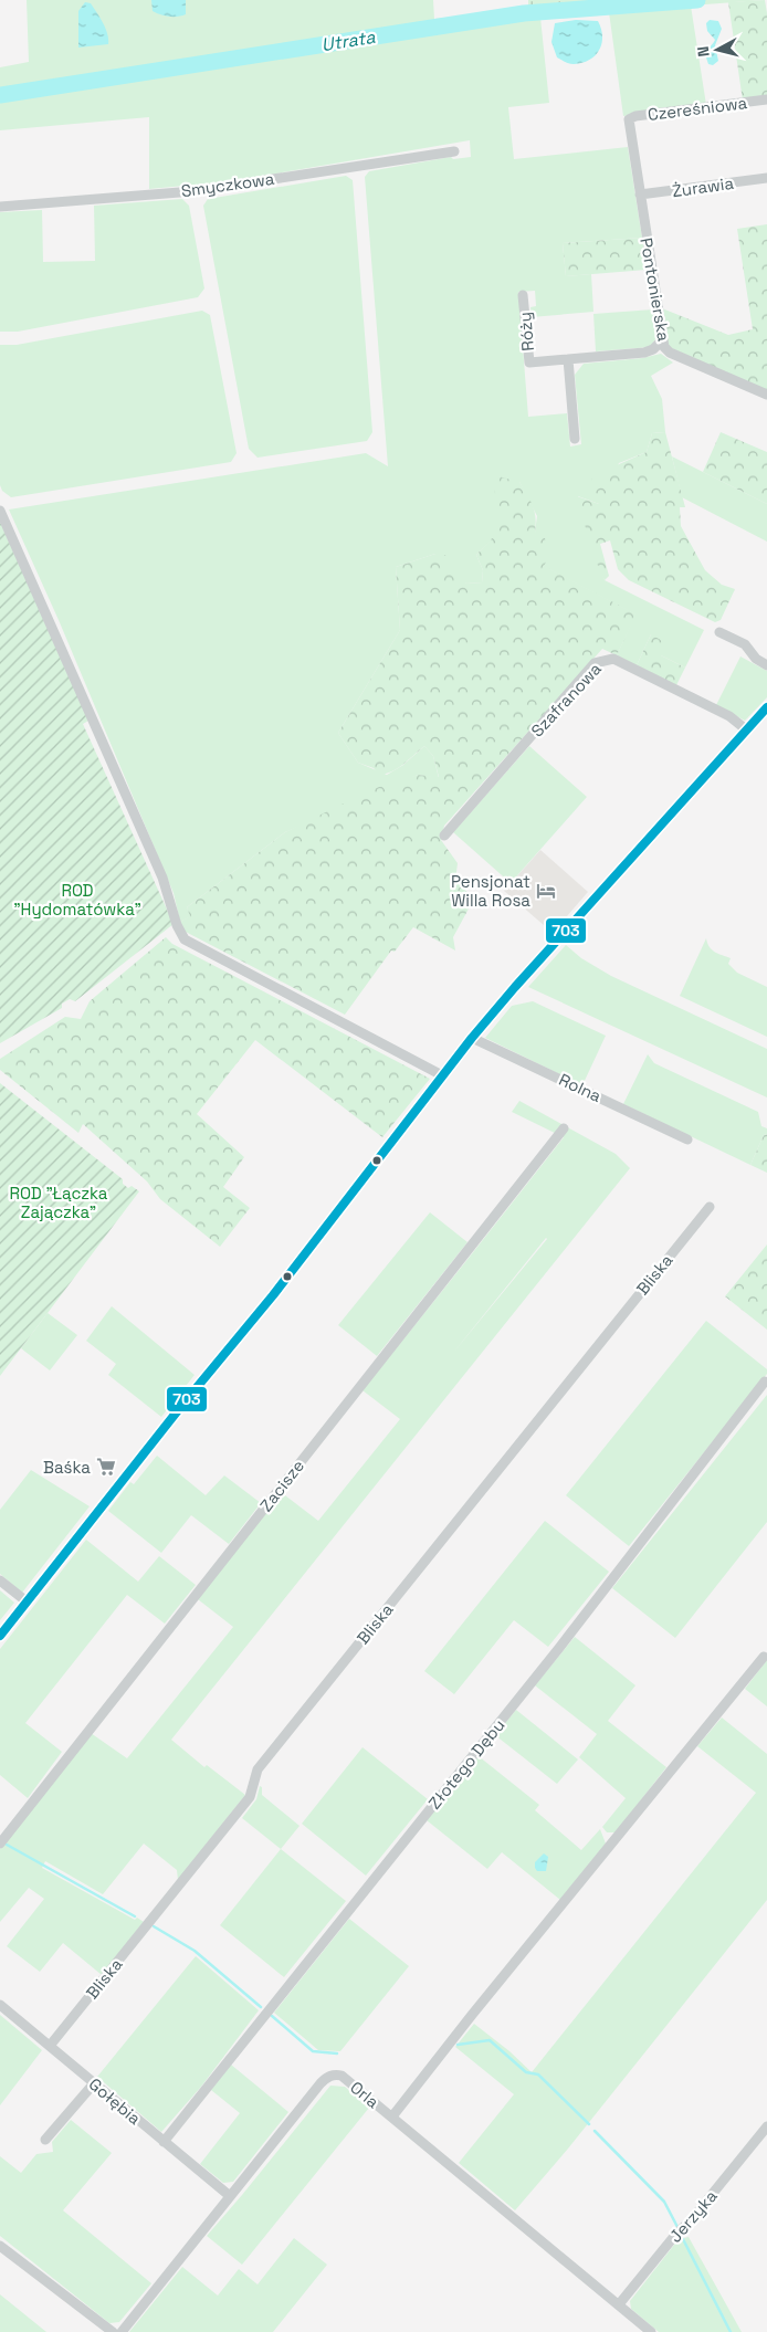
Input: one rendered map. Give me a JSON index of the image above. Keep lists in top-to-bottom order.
{
  "streets": {
    "street": [
      "Czereśniowa",
      "Smyczkowa",
      "Żurawia",
      "Pontonierska",
      "Róży",
      "Szafranowa",
      "Rolna",
      "Bliska",
      "Zacisze",
      "Złotego Dębu",
      "Orla",
      "Gołębia",
      "Jerzyka"
    ]
  },
  "crossings": [
    ["Czereśniowa", "Pontonierska"],
    ["Żurawia", "Pontonierska"],
    ["Pontonierska", "Róży"],
    ["Bliska", "Gołębia"],
    ["Złotego Dębu", "Gołębia"],
    ["Orla", "Gołębia"],
    ["Orla", "Jerzyka"]
  ],
  "water": ["Utrata"],
  "parks": ["ROD \"Hydomatówka\"", "ROD \"Łączka Zajączka\""],
  "places": {
    "hotel": ["Pensjonat Willa Rosa"],
    "supermarket": ["Baśka"]
  },
  "lines": ["transit line 703"],
  "north": "left"
}
